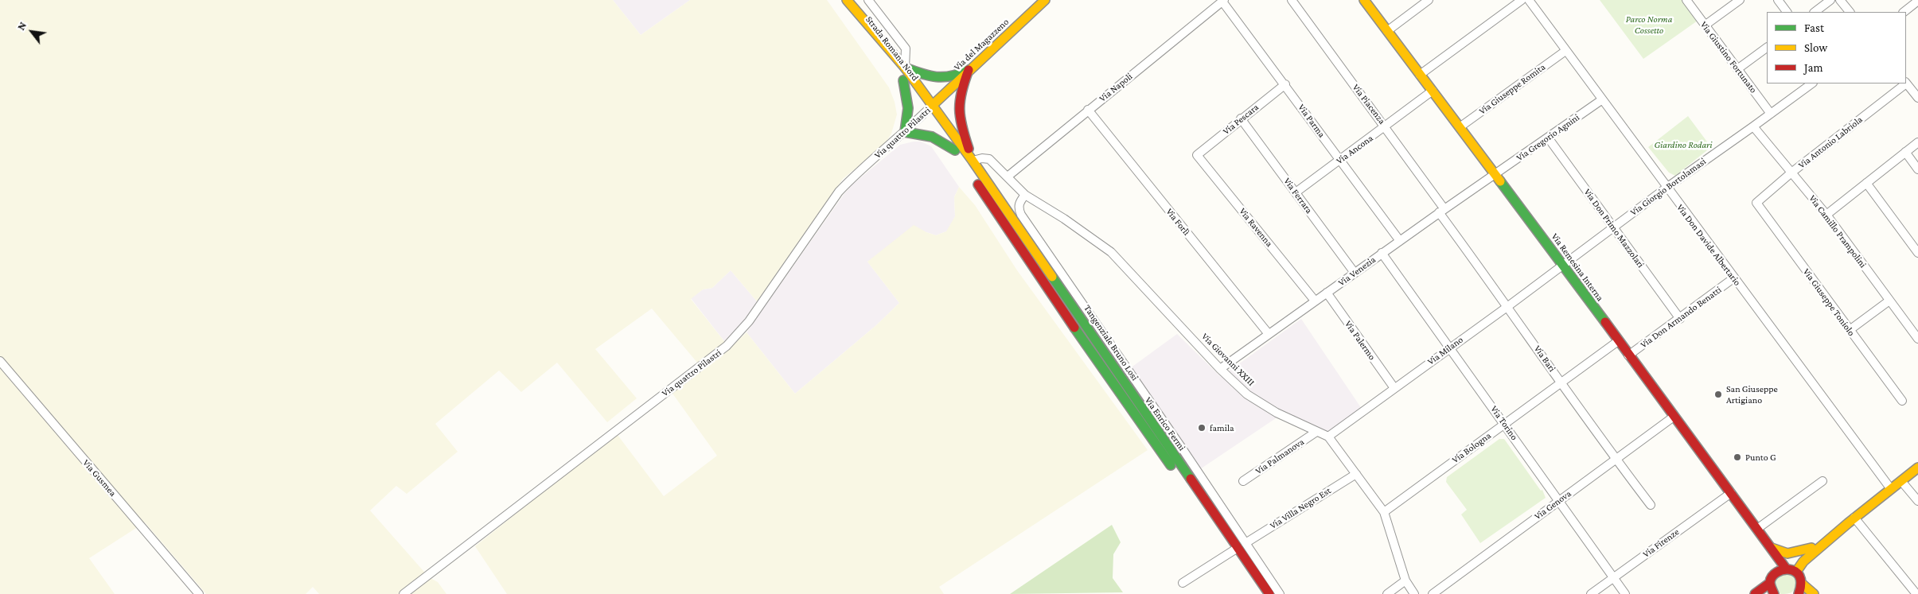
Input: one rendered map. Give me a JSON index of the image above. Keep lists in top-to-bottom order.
{
  "streets": {
    "main road": [
      "Via del Magazzeno",
      "Strada Romana Nord",
      "Via Remesina Interna",
      "Tangenziale Bruno Losi"
    ],
    "street": [
      "Via Giustino Fortunato",
      "Via Napoli",
      "Via Giuseppe Romita",
      "Via Piacenza",
      "Via Pescara",
      "Via Parma",
      "Via quattro Pilastri",
      "Via Gregorio Agnini",
      "Via Antonio Labriola",
      "Via Ancona",
      "Via Giorgio Bortolamasi",
      "Via Ferrara",
      "Via Forlì",
      "Via Ravenna",
      "Via Don Primo Mazzolari",
      "Via Camillo Prampolini",
      "Via Don Davide Albertario",
      "Via Venezia",
      "Via Giuseppe Toniolo",
      "Via Don Armando Benatti",
      "Via Palermo",
      "Via Milano",
      "Via Bari",
      "Via Giovanni XXIII",
      "Via Torino",
      "Via Enrico Fermi",
      "Via Bologna",
      "Via Palmanova",
      "Via Gusmea",
      "Via Genova",
      "Via Villa Negro Est",
      "Via Firenze"
    ]
  },
  "crossings": [
    ["Via del Magazzeno", "Strada Romana Nord"],
    ["Via del Magazzeno", "Via quattro Pilastri"],
    ["Via del Magazzeno", "Tangenziale Bruno Losi"],
    ["Strada Romana Nord", "Via quattro Pilastri"],
    ["Strada Romana Nord", "Tangenziale Bruno Losi"],
    ["Via Giustino Fortunato", "Via Giorgio Bortolamasi"],
    ["Via Napoli", "Via Parma"],
    ["Via Napoli", "Via Forlì"],
    ["Via Napoli", "Via Giovanni XXIII"],
    ["Via Giuseppe Romita", "Via Don Davide Albertario"],
    ["Via Giuseppe Romita", "Via Remesina Interna"],
    ["Via Piacenza", "Via Ancona"],
    ["Via Piacenza", "Via Venezia"],
    ["Via Piacenza", "Via Bari"],
    ["Via Pescara", "Via Parma"],
    ["Via Pescara", "Via Ferrara"],
    ["Via Pescara", "Via Ravenna"],
    ["Via Parma", "Via Ancona"],
    ["Via Parma", "Via Venezia"],
    ["Via quattro Pilastri", "Tangenziale Bruno Losi"],
    ["Via Gregorio Agnini", "Via Don Primo Mazzolari"],
    ["Via Gregorio Agnini", "Via Don Davide Albertario"],
    ["Via Gregorio Agnini", "Via Remesina Interna"],
    ["Via Gregorio Agnini", "Via Venezia"],
    ["Via Antonio Labriola", "Via Camillo Prampolini"],
    ["Via Antonio Labriola", "Via Giuseppe Toniolo"],
    ["Via Ancona", "Via Ferrara"],
    ["Via Ancona", "Via Remesina Interna"],
    ["Via Giorgio Bortolamasi", "Via Don Primo Mazzolari"],
    ["Via Giorgio Bortolamasi", "Via Camillo Prampolini"],
    ["Via Giorgio Bortolamasi", "Via Don Davide Albertario"],
    ["Via Giorgio Bortolamasi", "Via Remesina Interna"],
    ["Via Giorgio Bortolamasi", "Via Milano"],
    ["Via Ferrara", "Via Venezia"],
    ["Via Forlì", "Via Venezia"],
    ["Via Ravenna", "Via Venezia"],
    ["Via Don Primo Mazzolari", "Via Don Armando Benatti"],
    ["Via Don Davide Albertario", "Via Don Armando Benatti"],
    ["Via Remesina Interna", "Via Venezia"],
    ["Via Remesina Interna", "Via Don Armando Benatti"],
    ["Via Remesina Interna", "Via Milano"],
    ["Via Remesina Interna", "Via Bologna"],
    ["Via Remesina Interna", "Via Genova"],
    ["Via Remesina Interna", "Via Firenze"],
    ["Via Venezia", "Via Palermo"],
    ["Via Venezia", "Via Bari"],
    ["Via Venezia", "Via Giovanni XXIII"],
    ["Via Venezia", "Via Torino"],
    ["Via Palermo", "Via Milano"],
    ["Tangenziale Bruno Losi", "Via Giovanni XXIII"],
    ["Tangenziale Bruno Losi", "Via Enrico Fermi"],
    ["Tangenziale Bruno Losi", "Via Villa Negro Est"],
    ["Via Milano", "Via Bari"],
    ["Via Milano", "Via Giovanni XXIII"],
    ["Via Milano", "Via Torino"],
    ["Via Bari", "Via Bologna"],
    ["Via Bari", "Via Genova"],
    ["Via Giovanni XXIII", "Via Enrico Fermi"],
    ["Via Giovanni XXIII", "Via Bologna"],
    ["Via Giovanni XXIII", "Via Palmanova"],
    ["Via Giovanni XXIII", "Via Villa Negro Est"],
    ["Via Torino", "Via Bologna"],
    ["Via Torino", "Via Genova"],
    ["Via Torino", "Via Firenze"],
    ["Via Enrico Fermi", "Via Villa Negro Est"]
  ],
  "parks": ["Parco Norma Cossetto", "Giardino Rodari"],
  "places": ["San Giuseppe Artigiano", "famila", "Punto G"],
  "legend": ["Fast", "Slow", "Jam"],
  "north": "top left"
}
